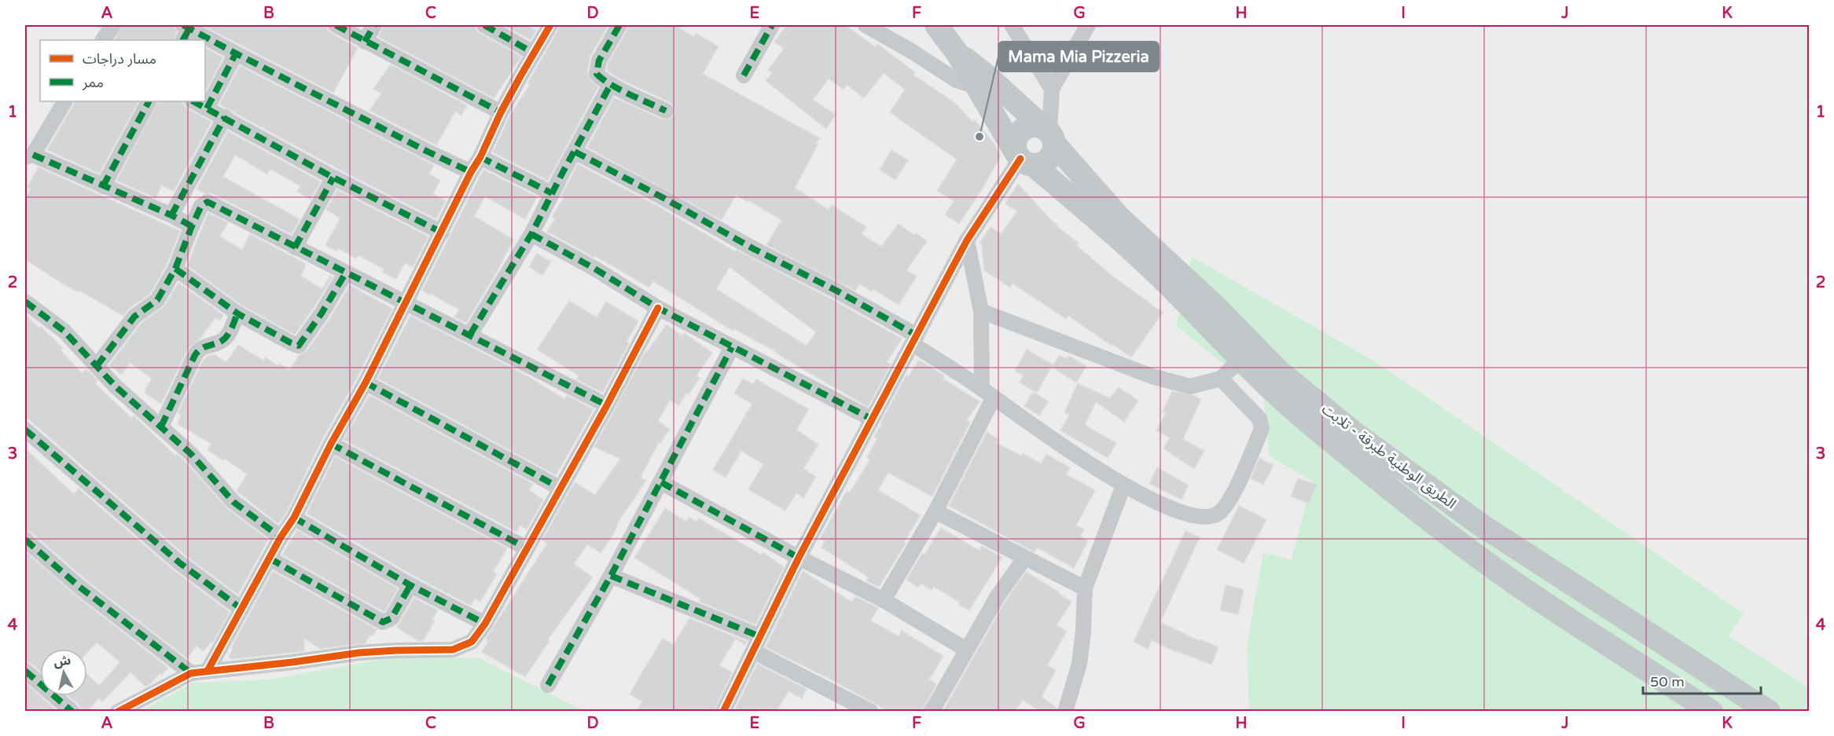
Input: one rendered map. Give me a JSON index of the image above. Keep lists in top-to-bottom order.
{
  "streets": {
    "main road": ["الطريق الوطنية طبرقة - تلابت"]
  },
  "places": ["Mama Mia Pizzeria"],
  "legend": ["مسار دراجات", "ممر"],
  "scale_bar": "50 m",
  "north": "top",
  "grid": {
    "columns": [
      "A",
      "B",
      "C",
      "D",
      "E",
      "F",
      "G",
      "H",
      "I",
      "J",
      "K"
    ],
    "rows": [
      "1",
      "2",
      "3",
      "4"
    ]
  }
}
